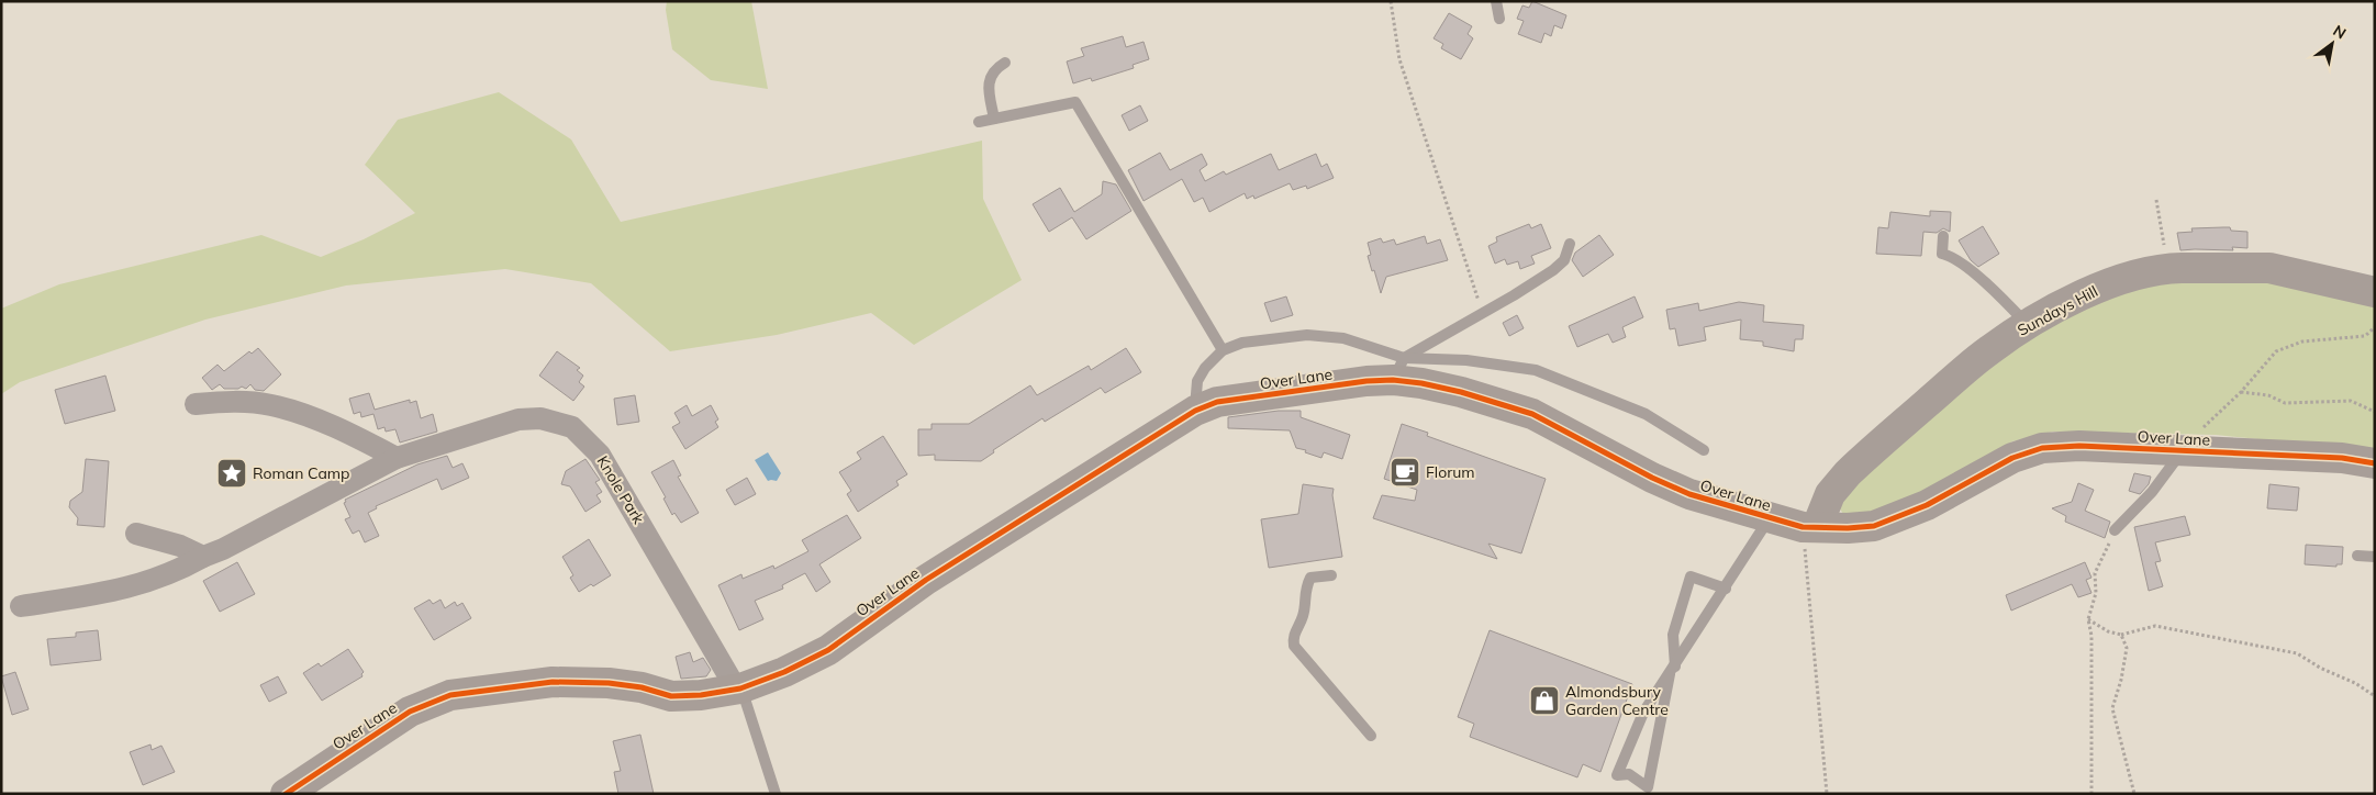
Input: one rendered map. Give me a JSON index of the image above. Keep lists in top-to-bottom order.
{
  "streets": {
    "street": ["Sundays Hill", "Over Lane", "Knole Park"]
  },
  "crossings": [
    ["Sundays Hill", "Over Lane"],
    ["Over Lane", "Knole Park"]
  ],
  "places": {
    "cafe": ["Florum"],
    "place": ["Roman Camp"],
    "shop": ["Almondsbury Garden Centre"]
  },
  "north": "top right"
}
